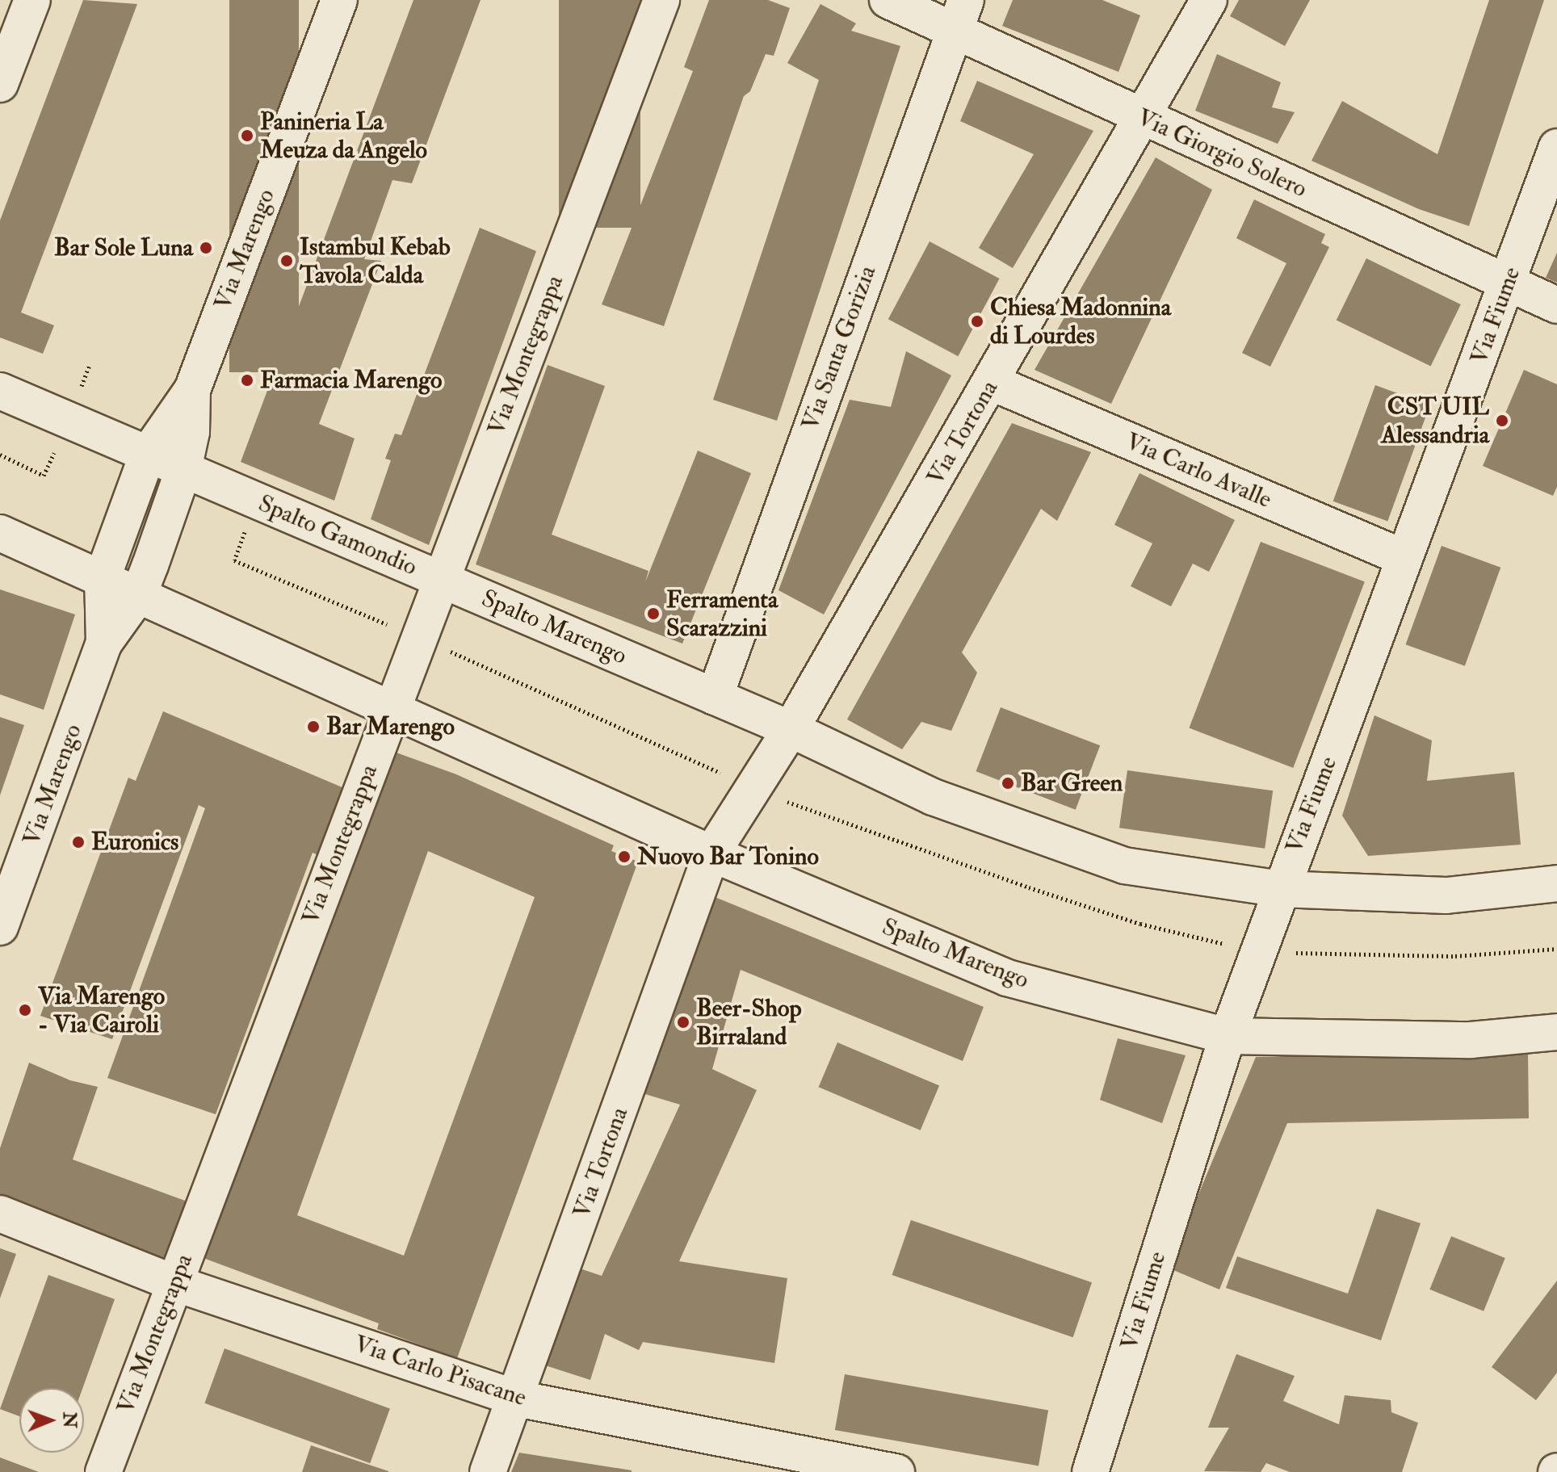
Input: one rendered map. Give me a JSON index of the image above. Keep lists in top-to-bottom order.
{
  "streets": {
    "street": [
      "Via Giorgio Solero",
      "Via Marengo",
      "Via Fiume",
      "Via Santa Gorizia",
      "Via Montegrappa",
      "Via Tortona",
      "Via Carlo Avalle",
      "Spalto Gamondio",
      "Spalto Marengo",
      "Via Carlo Pisacane"
    ]
  },
  "crossings": [
    ["Via Giorgio Solero", "Via Fiume"],
    ["Via Giorgio Solero", "Via Santa Gorizia"],
    ["Via Giorgio Solero", "Via Tortona"],
    ["Via Fiume", "Via Carlo Avalle"],
    ["Via Fiume", "Spalto Marengo"],
    ["Via Santa Gorizia", "Spalto Marengo"],
    ["Via Montegrappa", "Spalto Gamondio"],
    ["Via Montegrappa", "Spalto Marengo"],
    ["Via Montegrappa", "Via Carlo Pisacane"],
    ["Via Tortona", "Via Carlo Avalle"],
    ["Via Tortona", "Spalto Marengo"],
    ["Via Tortona", "Via Carlo Pisacane"],
    ["Spalto Gamondio", "Spalto Marengo"]
  ],
  "places": [
    "Panineria La Meuza da Angelo",
    "Bar Sole Luna",
    "Istambul Kebab Tavola Calda",
    "Chiesa Madonnina di Lourdes",
    "Farmacia Marengo",
    "CST UIL Alessandria",
    "Ferramenta Scarazzini",
    "Bar Marengo",
    "Bar Green",
    "Euronics",
    "Nuovo Bar Tonino",
    "Via Marengo - Via Cairoli",
    "Beer-Shop Birraland"
  ],
  "north": "right"
}
